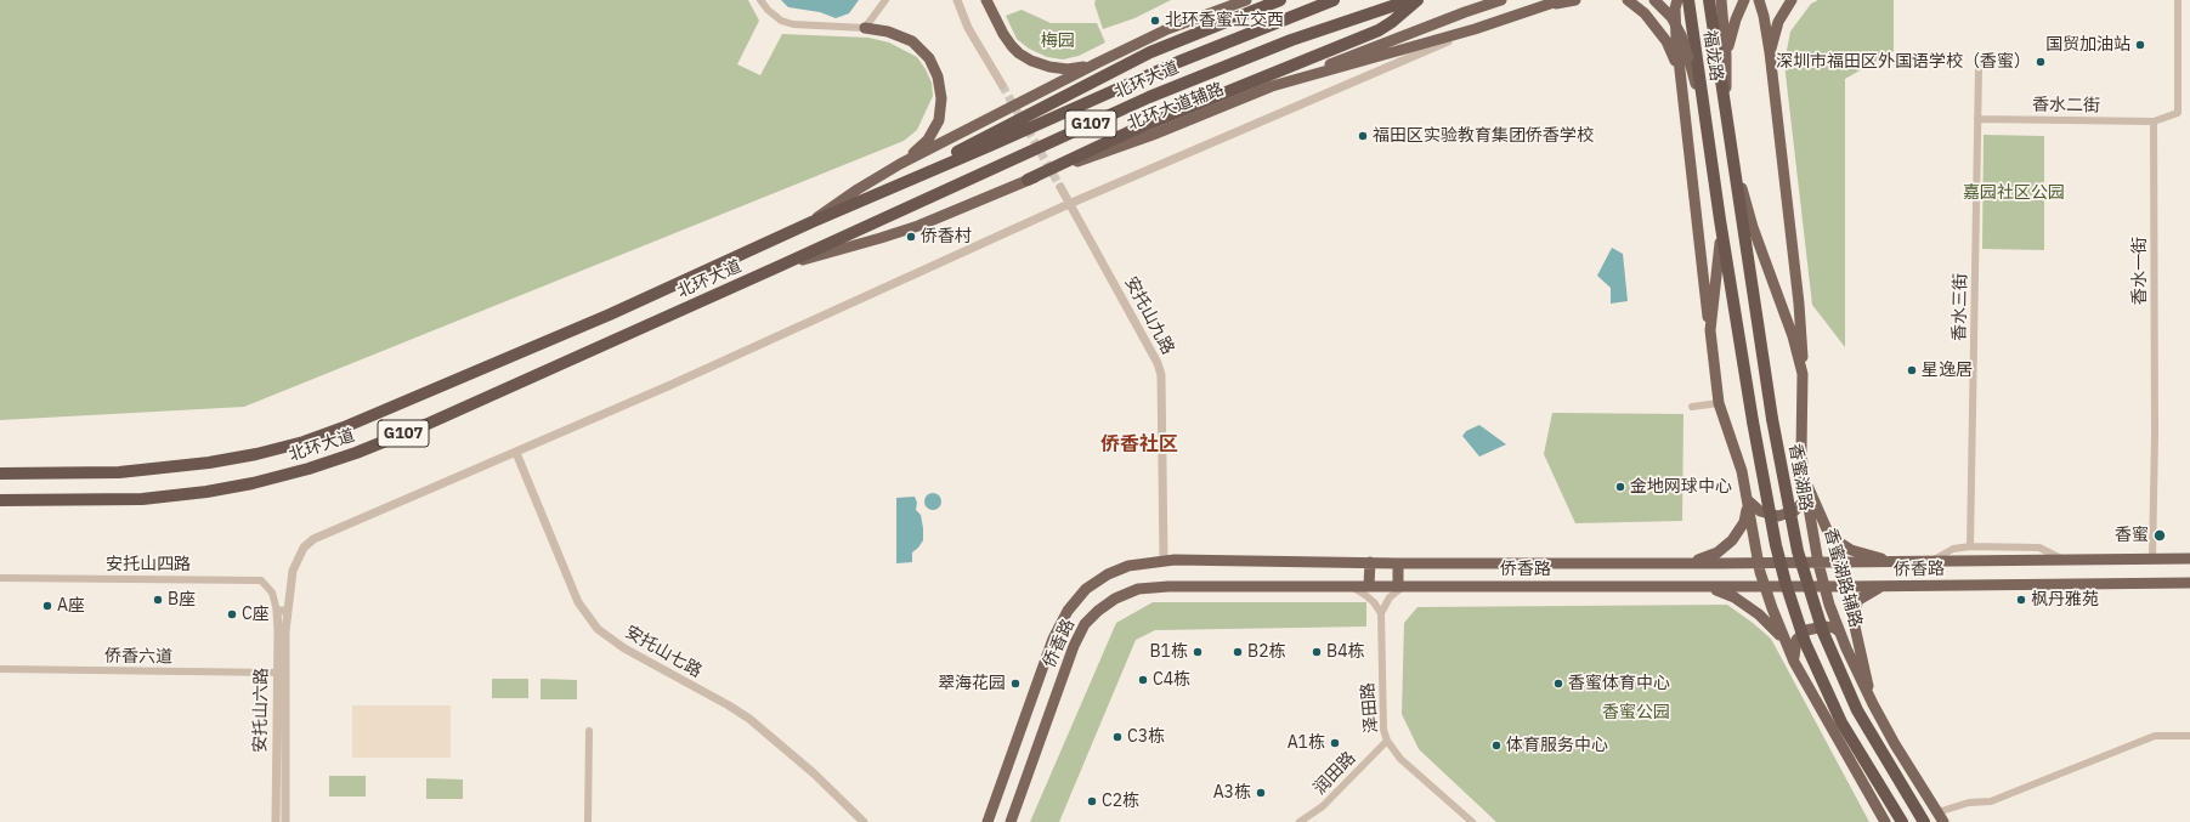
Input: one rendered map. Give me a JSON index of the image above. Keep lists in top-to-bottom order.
{
  "streets": {
    "highway": [
      "福龙路",
      "北环大道",
      "G107",
      "香蜜湖路"
    ],
    "main road": ["北环大道辅路", "侨香路", "香蜜湖路辅路"],
    "street": [
      "香水二街",
      "香水一街",
      "香水三街",
      "安托山九路",
      "安托山四路",
      "安托山七路",
      "侨香六道",
      "泽田路",
      "安托山六路",
      "润田路"
    ]
  },
  "crossings": [
    ["福龙路", "香蜜湖路"],
    ["北环大道", "北环大道辅路"],
    ["香水二街", "香水一街"],
    ["香水二街", "香水三街"],
    ["香水一街", "侨香路"],
    ["香水三街", "侨香路"],
    ["安托山九路", "侨香路"],
    ["香蜜湖路", "香蜜湖路辅路"],
    ["安托山四路", "安托山六路"],
    ["侨香路", "香蜜湖路辅路"],
    ["安托山七路", "安托山六路"],
    ["侨香六道", "安托山六路"],
    ["泽田路", "润田路"]
  ],
  "districts": ["侨香社区"],
  "parks": ["梅园", "嘉园社区公园", "香蜜公园"],
  "places": [
    "北环香蜜立交西",
    "国贸加油站",
    "深圳市福田区外国语学校（香蜜）",
    "福田区实验教育集团侨香学校",
    "侨香村",
    "星逸居",
    "金地网球中心",
    "香蜜",
    "B座",
    "枫丹雅苑",
    "A座",
    "C座",
    "B1栋",
    "B2栋",
    "B4栋",
    "C4栋",
    "翠海花园",
    "香蜜体育中心",
    "C3栋",
    "A1栋",
    "体育服务中心",
    "A3栋",
    "C2栋"
  ]
}
